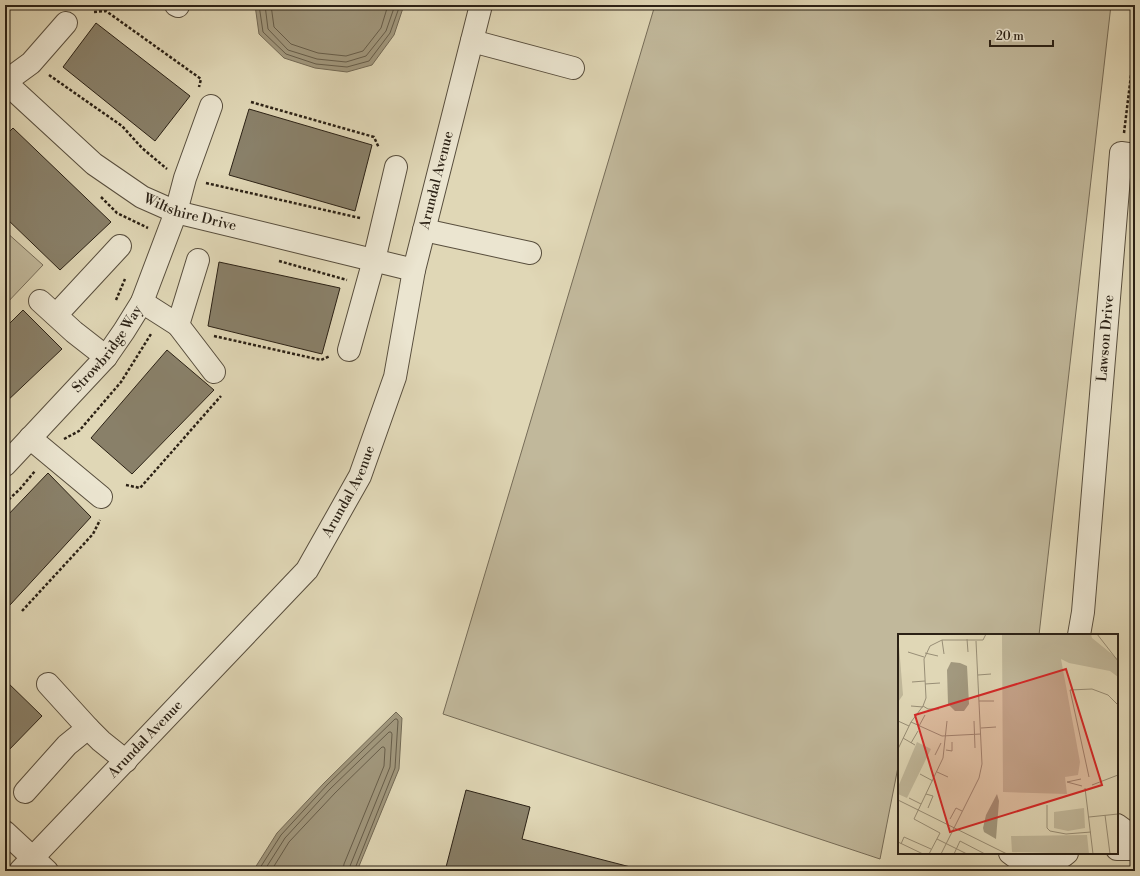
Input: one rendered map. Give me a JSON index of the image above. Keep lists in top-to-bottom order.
{
  "streets": {
    "street": [
      "Arundal Avenue",
      "Wiltshire Drive",
      "Lawson Drive",
      "Strowbridge Way"
    ]
  },
  "crossings": [
    ["Arundal Avenue", "Wiltshire Drive"],
    ["Wiltshire Drive", "Strowbridge Way"]
  ],
  "scale_bar": "20 m"
}
